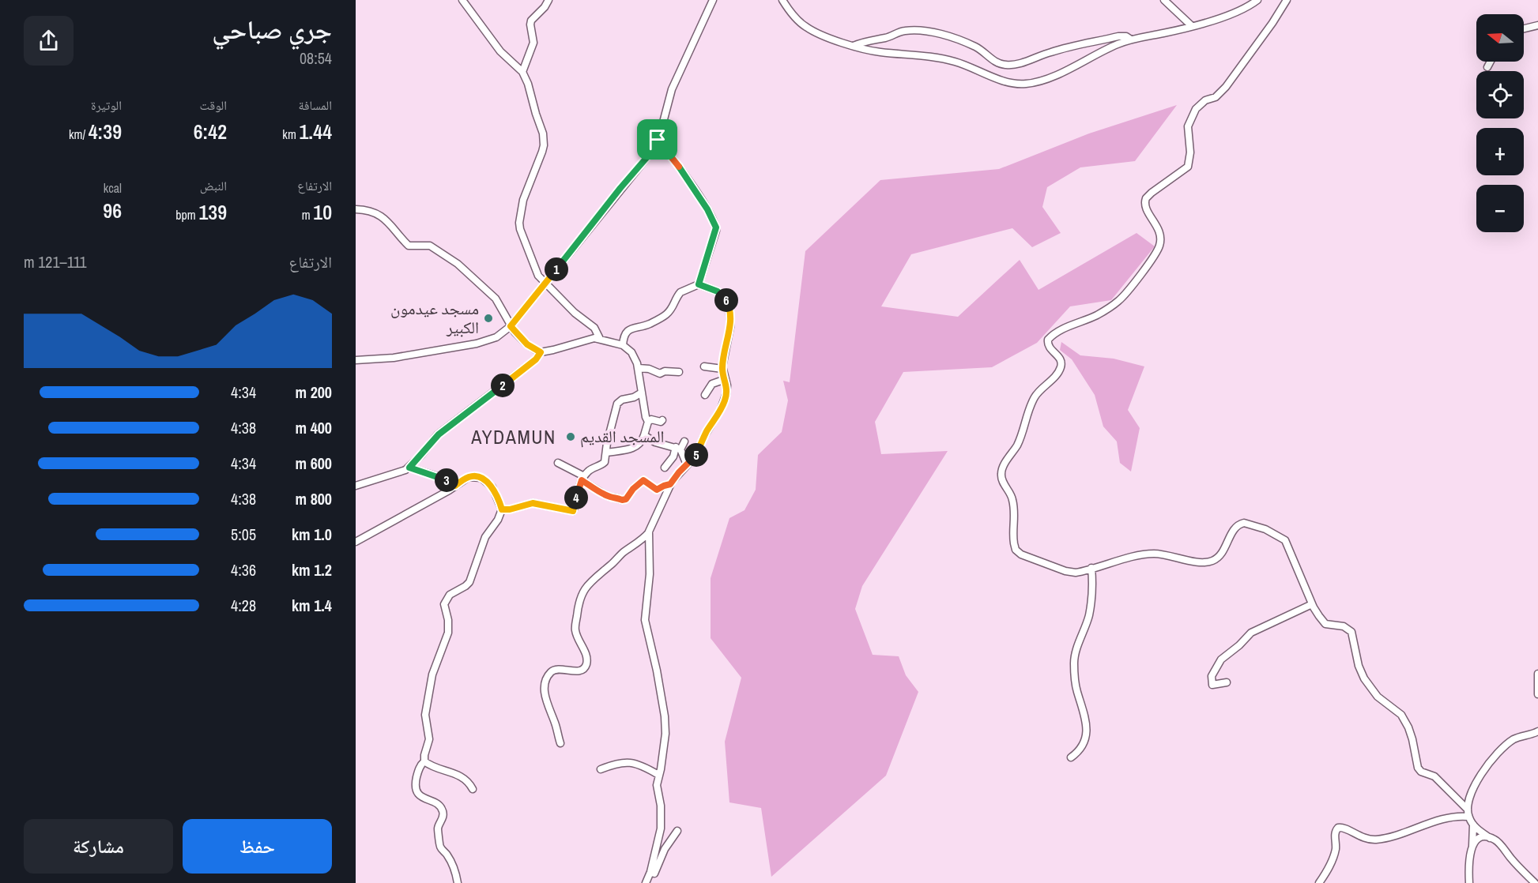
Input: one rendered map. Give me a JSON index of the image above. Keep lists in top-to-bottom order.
{
  "districts": ["AYDAMUN"],
  "places": ["مسجد عيدمون الكبير", "المسجد القديم"],
  "north": "left",
  "page": {
    "heading": ["جري صباحي", "08:54"],
    "map_buttons": ["+", "−"],
    "stats": [
      ["المسافة", "1.44 km"],
      ["الوقت", "6:42"],
      ["الوتيرة", "4:39 /km"],
      ["الارتفاع", "10 m"],
      ["النبض", "139 bpm"],
      ["kcal", "96"]
    ],
    "chart": ["الارتفاع", "111–121 m"],
    "pins": [
      "1",
      "6",
      "2",
      "5",
      "3",
      "4"
    ],
    "list": [
      {
        "name": "200 m",
        "note": "4:34"
      },
      {
        "name": "400 m",
        "note": "4:38"
      },
      {
        "name": "600 m",
        "note": "4:34"
      },
      {
        "name": "800 m",
        "note": "4:38"
      },
      {
        "name": "1.0 km",
        "note": "5:05"
      },
      {
        "name": "1.2 km",
        "note": "4:36"
      },
      {
        "name": "1.4 km",
        "note": "4:28"
      }
    ],
    "buttons": ["حفظ", "مشاركة"]
  }
}
